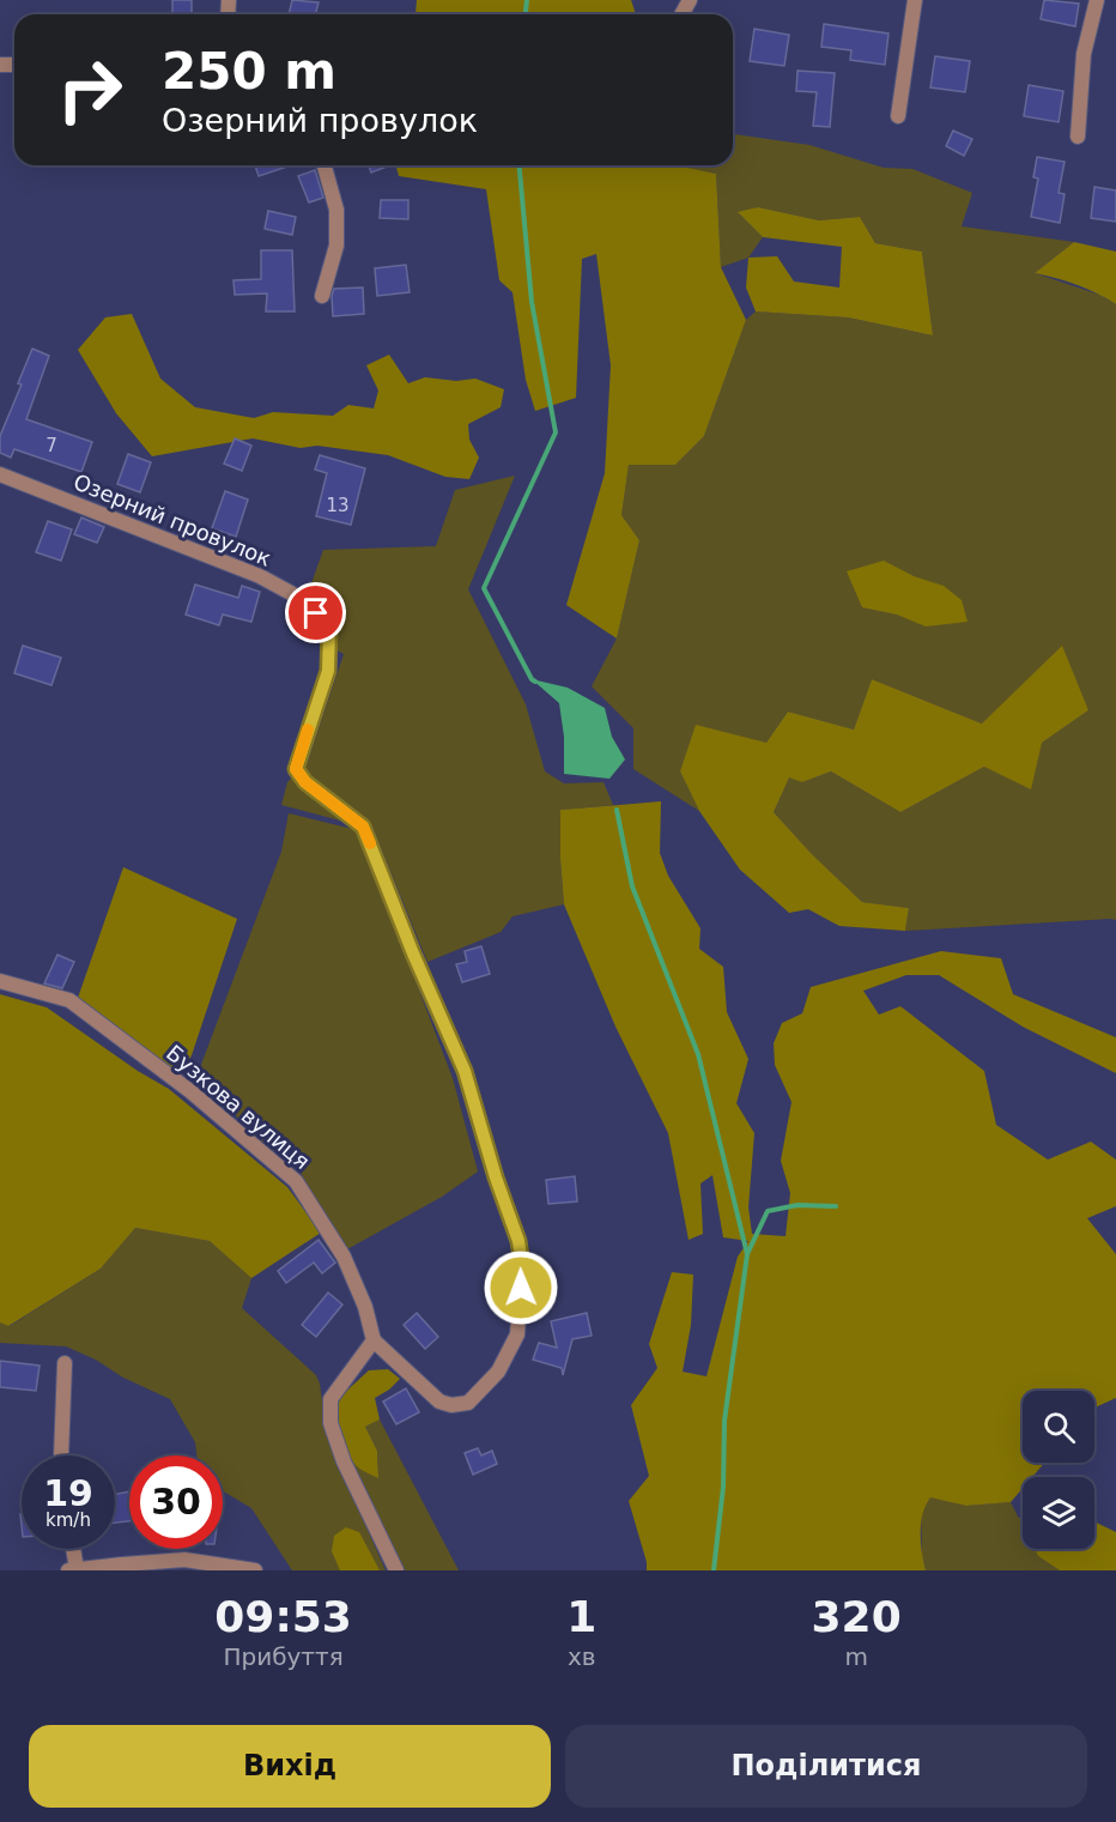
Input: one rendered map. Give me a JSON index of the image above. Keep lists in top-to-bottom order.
{
  "streets": {
    "street": ["Озерний провулок", "Бузкова вулиця"]
  },
  "crossings": [
    ["Озерний провулок", "Бузкова вулиця"]
  ],
  "house_numbers": ["7", "13"],
  "page": {
    "turn": ["250 m", "Озерний провулок"],
    "speed": "19 km/h",
    "limit": "30",
    "eta": [
      "09:53",
      "Прибуття",
      "1",
      "хв",
      "320",
      "m"
    ],
    "buttons": ["Вихід", "Поділитися"]
  }
}
